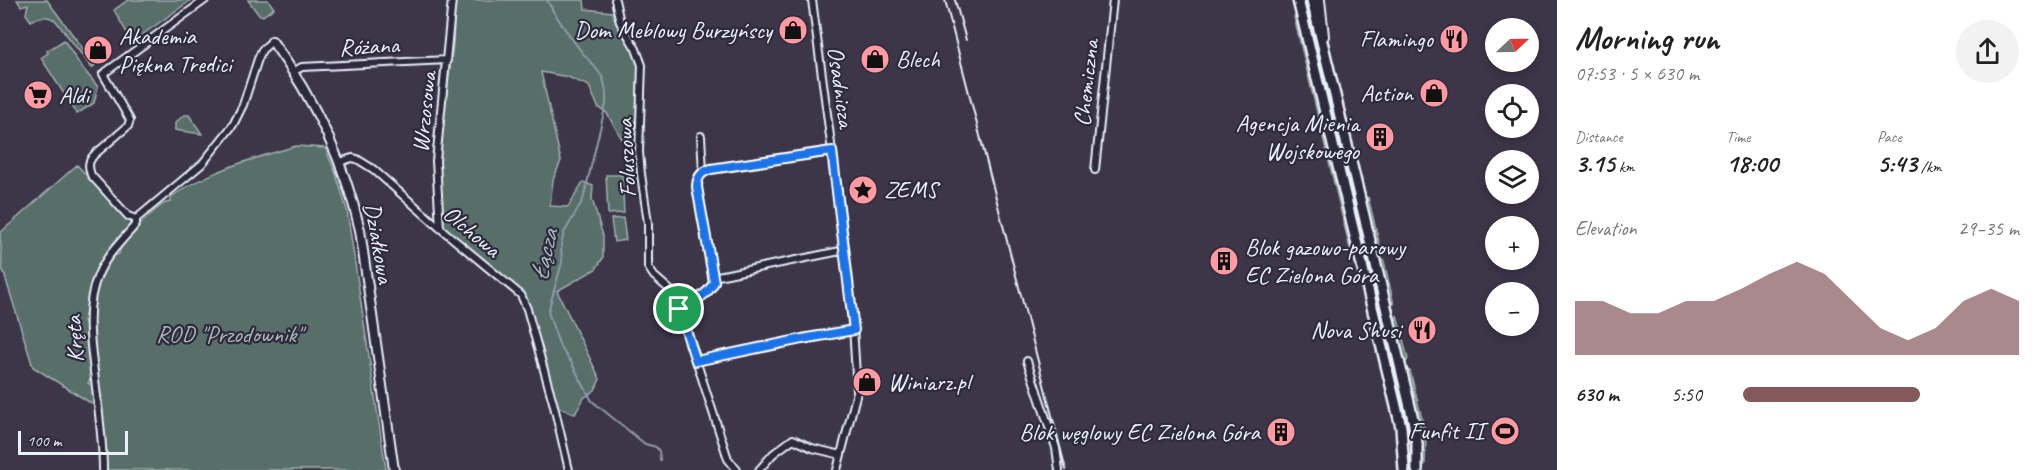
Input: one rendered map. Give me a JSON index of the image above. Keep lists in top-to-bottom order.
{
  "streets": {
    "street": [
      "Różana",
      "Chemiczna",
      "Osadnicza",
      "Wrzosowa",
      "Foluszowa",
      "Olchowa",
      "Działkowa",
      "Kręta"
    ]
  },
  "crossings": [
    ["Różana", "Wrzosowa"],
    ["Różana", "Działkowa"],
    ["Wrzosowa", "Olchowa"],
    ["Olchowa", "Działkowa"],
    ["Działkowa", "Kręta"]
  ],
  "water": ["Łącza"],
  "parks": ["ROD \"Przodownik\""],
  "places": {
    "shop": [
      "Dom Meblowy Burzyńscy",
      "Akademia Piękna Tredici",
      "Blech",
      "Action",
      "Winiarz.pl"
    ],
    "restaurant": ["Flamingo", "Nova Shusi"],
    "supermarket": ["Aldi"],
    "building": ["Agencja Mienia Wojskowego", "Blok gazowo-parowy EC Zielona Góra", "Blok węglowy EC Zielona Góra"],
    "place": ["ZEMS"],
    "sports": ["Funfit II"]
  },
  "scale_bar": "100 m",
  "north": "right",
  "page": {
    "heading": ["Morning run", "07:53 · 5 × 630 m"],
    "map_buttons": ["+", "−"],
    "stats": [
      ["Distance", "3.15 km"],
      ["Time", "18:00"],
      ["Pace", "5:43 /km"]
    ],
    "chart": ["Elevation", "29–35 m"],
    "list": [
      {
        "name": "630 m",
        "note": "5:50"
      }
    ],
    "scale": "100 m"
  }
}
